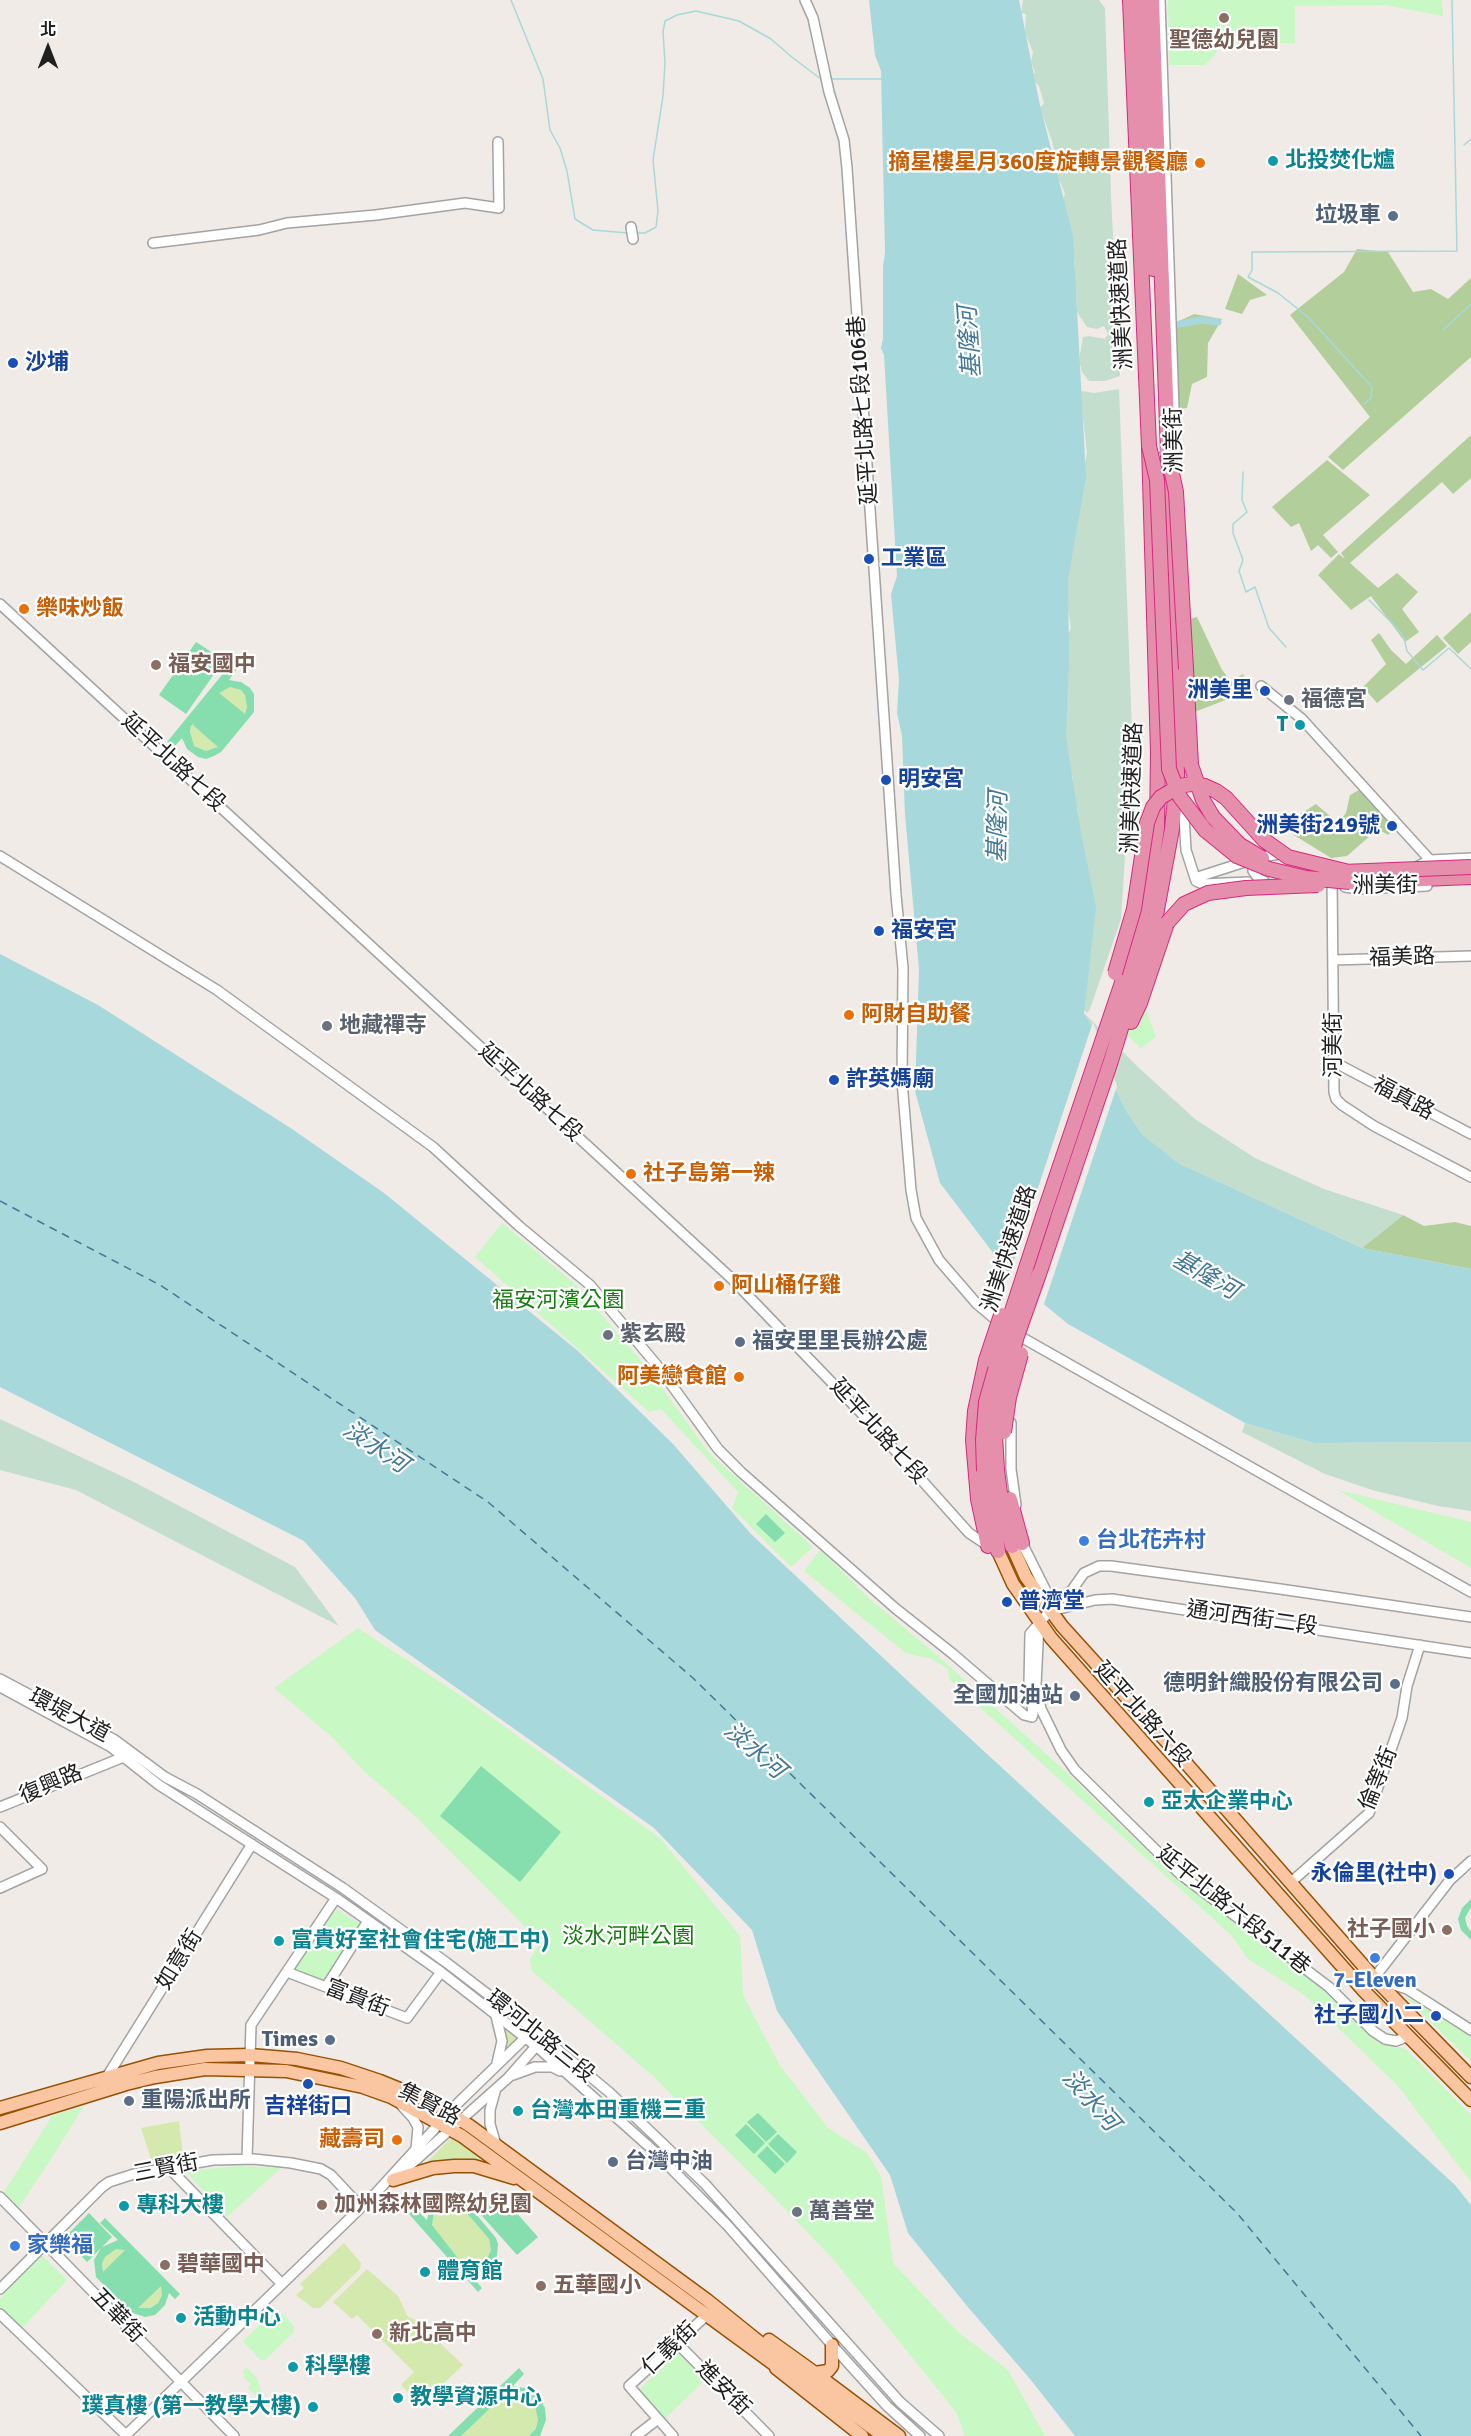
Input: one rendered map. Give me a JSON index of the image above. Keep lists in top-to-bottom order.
{
  "streets": {
    "highway": ["洲美快速道路"],
    "main road": ["延平北路七段", "延平北路六段", "集賢路"],
    "street": [
      "延平北路七段106巷",
      "洲美街",
      "福美路",
      "河美街",
      "福真路",
      "通河西街二段",
      "環堤大道",
      "倫等街",
      "復興路",
      "延平北路六段511巷",
      "如意街",
      "富貴街",
      "環河北路三段",
      "三賢街",
      "五華街",
      "仁義街",
      "進安街"
    ]
  },
  "crossings": [
    ["洲美快速道路", "延平北路七段"],
    ["洲美街", "河美街"],
    ["延平北路七段", "通河西街二段"],
    ["延平北路七段", "延平北路六段"],
    ["延平北路七段", "延平北路六段511巷"],
    ["福美路", "河美街"],
    ["河美街", "福真路"],
    ["通河西街二段", "延平北路六段"],
    ["通河西街二段", "倫等街"],
    ["延平北路六段", "倫等街"],
    ["延平北路六段", "延平北路六段511巷"],
    ["環堤大道", "復興路"],
    ["環堤大道", "環河北路三段"],
    ["復興路", "環河北路三段"],
    ["如意街", "環河北路三段"],
    ["如意街", "集賢路"],
    ["富貴街", "環河北路三段"],
    ["集賢路", "仁義街"],
    ["三賢街", "五華街"],
    ["仁義街", "進安街"]
  ],
  "water": ["基隆河", "淡水河"],
  "parks": ["福安河濱公園", "淡水河畔公園"],
  "places": [
    "聖德幼兒園",
    "北投焚化爐",
    "摘星樓星月360度旋轉景觀餐廳",
    "垃圾車",
    "沙埔",
    "工業區",
    "樂味炒飯",
    "福安國中",
    "洲美里",
    "福德宮",
    "T",
    "明安宮",
    "洲美街219號",
    "福安宮",
    "阿財自助餐",
    "地藏禪寺",
    "許英媽廟",
    "社子島第一辣",
    "阿山桶仔雞",
    "紫玄殿",
    "福安里里長辦公處",
    "阿美戀食館",
    "台北花卉村",
    "普濟堂",
    "德明針織股份有限公司",
    "全國加油站",
    "亞太企業中心",
    "永倫里(社中)",
    "社子國小",
    "富貴好室社會住宅(施工中)",
    "7-Eleven",
    "社子國小二",
    "Times",
    "吉祥街口",
    "重陽派出所",
    "台灣本田重機三重",
    "藏壽司",
    "台灣中油",
    "加州森林國際幼兒園",
    "專科大樓",
    "萬善堂",
    "家樂福",
    "碧華國中",
    "體育館",
    "五華國小",
    "活動中心",
    "新北高中",
    "科學樓",
    "教學資源中心",
    "璞真樓 (第一教學大樓)"
  ],
  "north": "top"
}
